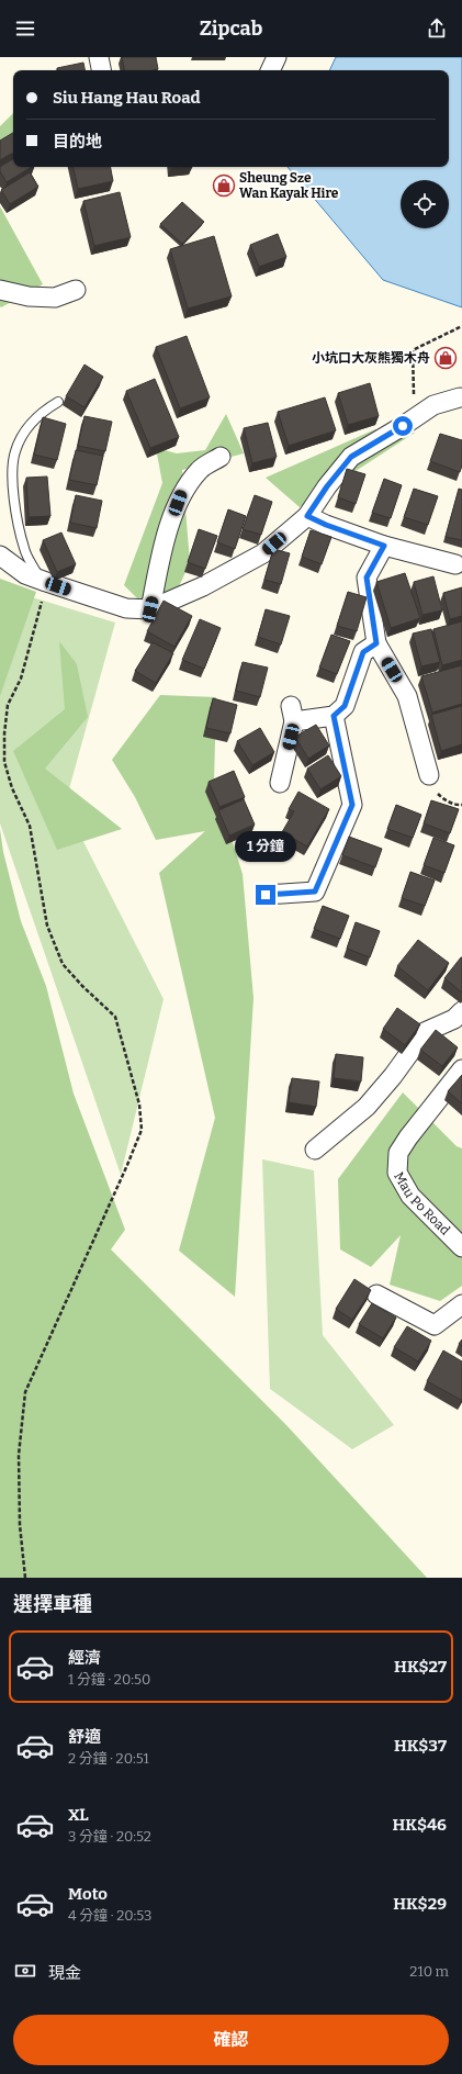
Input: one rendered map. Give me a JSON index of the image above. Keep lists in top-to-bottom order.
{
  "streets": {
    "street": ["Mau Po Road"]
  },
  "places": {
    "shop": ["Sheung Sze Wan Kayak Hire", "小坑口大灰熊獨木舟"]
  },
  "page": {
    "header": "Zipcab",
    "banner": ["Siu Hang Hau Road", "目的地"],
    "bubble": "1 分鐘",
    "heading": "選擇車種",
    "list": [
      {
        "name": "經濟",
        "note": "1 分鐘 · 20:50",
        "value": "HK$27"
      },
      {
        "name": "舒適",
        "note": "2 分鐘 · 20:51",
        "value": "HK$37"
      },
      {
        "name": "XL",
        "note": "3 分鐘 · 20:52",
        "value": "HK$46"
      },
      {
        "name": "Moto",
        "note": "4 分鐘 · 20:53",
        "value": "HK$29"
      }
    ],
    "pay": ["現金", "210 m"],
    "buttons": "確認"
  }
}
